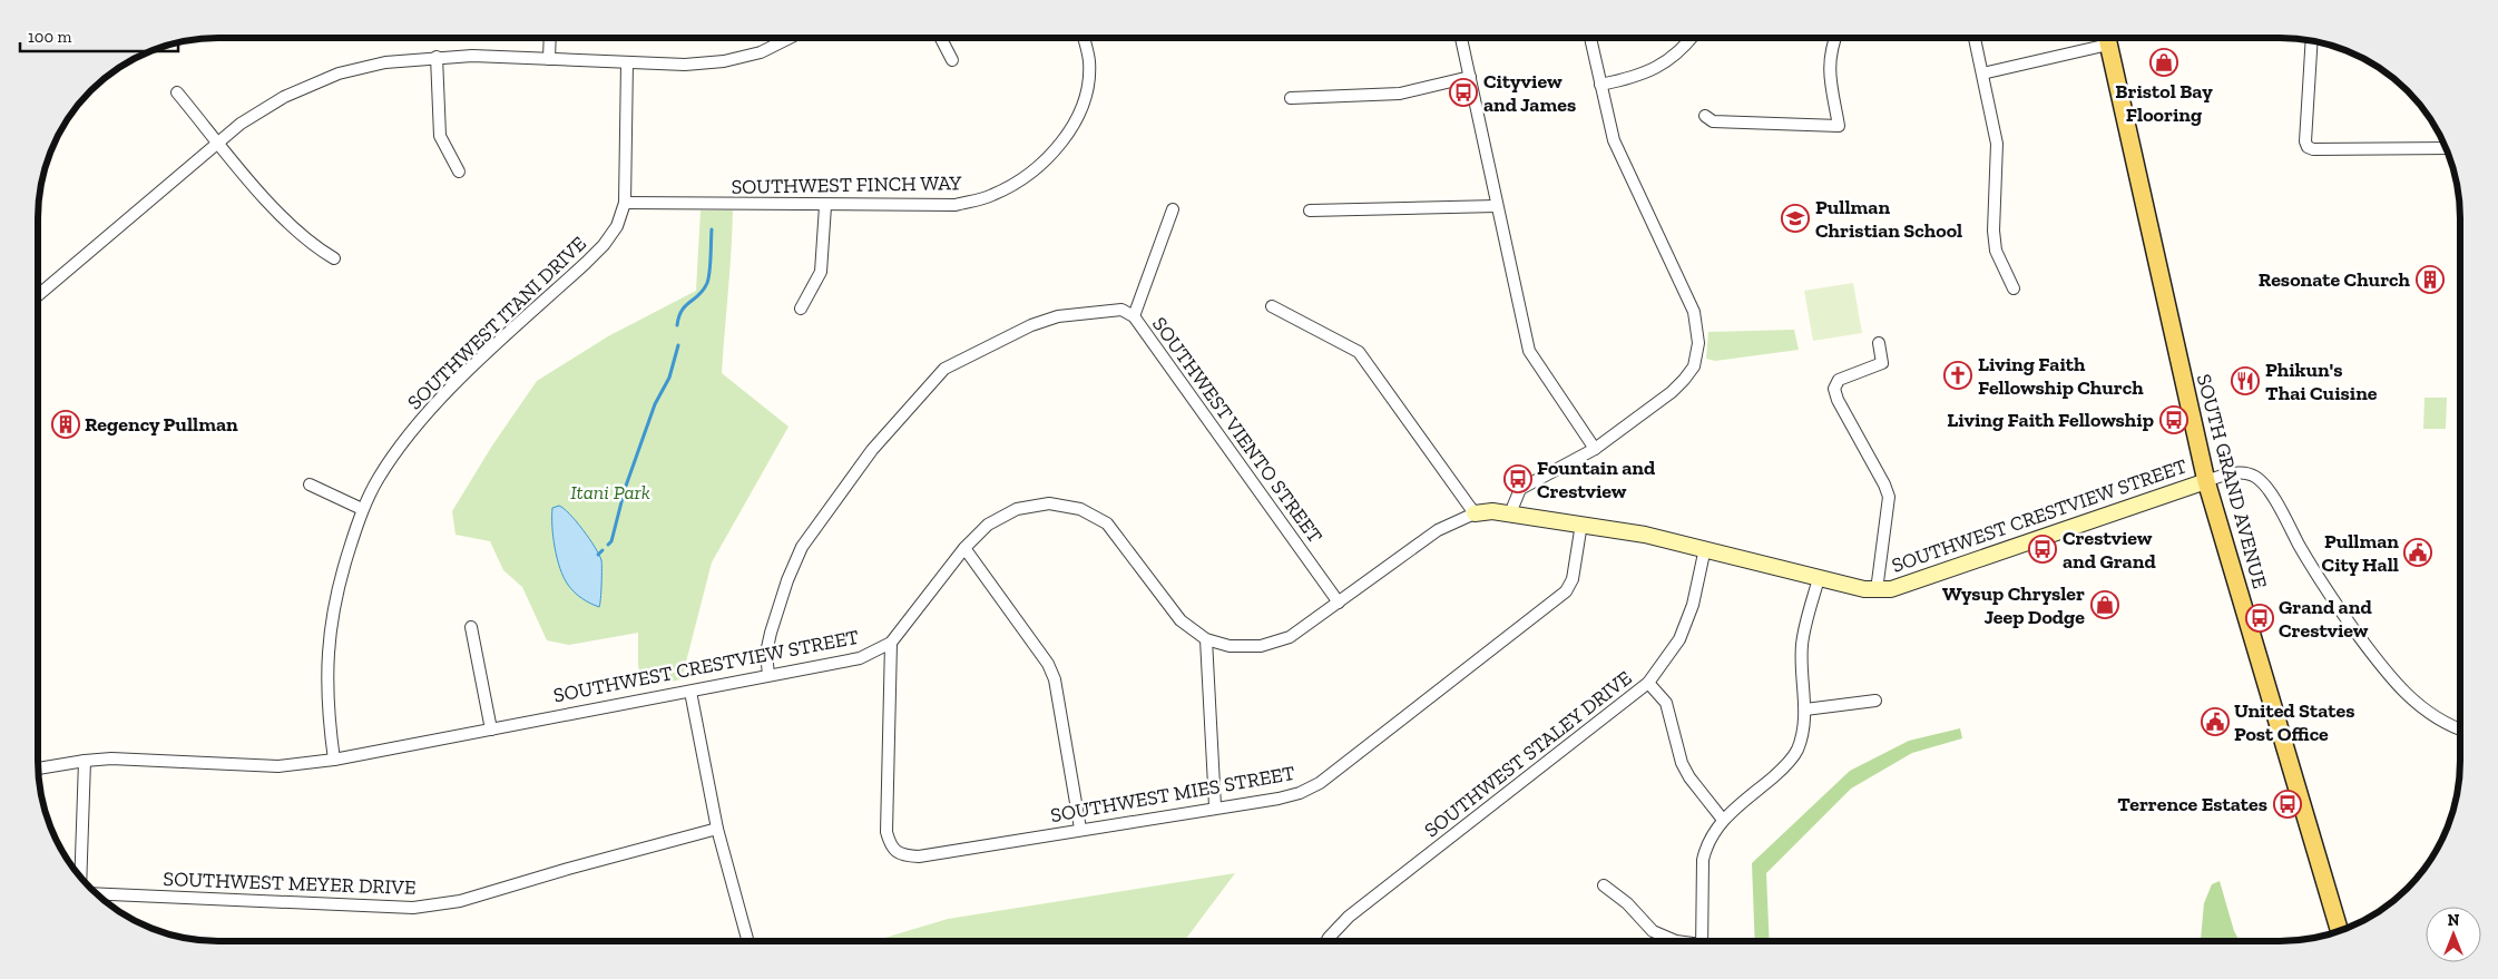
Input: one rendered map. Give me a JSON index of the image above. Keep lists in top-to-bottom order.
{
  "streets": {
    "main road": ["SOUTH GRAND AVENUE"],
    "street": [
      "SOUTHWEST FINCH WAY",
      "SOUTHWEST ITANI DRIVE",
      "SOUTHWEST VIENTO STREET",
      "SOUTHWEST CRESTVIEW STREET",
      "SOUTHWEST STALEY DRIVE",
      "SOUTHWEST MIES STREET",
      "SOUTHWEST MEYER DRIVE"
    ]
  },
  "crossings": [
    ["SOUTHWEST FINCH WAY", "SOUTHWEST ITANI DRIVE"],
    ["SOUTHWEST ITANI DRIVE", "SOUTHWEST CRESTVIEW STREET"],
    ["SOUTHWEST VIENTO STREET", "SOUTHWEST CRESTVIEW STREET"],
    ["SOUTH GRAND AVENUE", "SOUTHWEST CRESTVIEW STREET"],
    ["SOUTHWEST CRESTVIEW STREET", "SOUTHWEST STALEY DRIVE"],
    ["SOUTHWEST CRESTVIEW STREET", "SOUTHWEST MIES STREET"]
  ],
  "parks": ["Itani Park"],
  "places": {
    "shop": ["Bristol Bay Flooring", "Wysup Chrysler Jeep Dodge"],
    "bus stop": [
      "Cityview and James",
      "Living Faith Fellowship",
      "Fountain and Crestview",
      "Crestview and Grand",
      "Grand and Crestview",
      "Terrence Estates"
    ],
    "school or university": ["Pullman Christian School"],
    "building": ["Resonate Church", "Regency Pullman"],
    "church": ["Living Faith Fellowship Church"],
    "restaurant": ["Phikun's Thai Cuisine"],
    "public building": ["Pullman City Hall", "United States Post Office"]
  },
  "scale_bar": "100 m",
  "north": "top"
}
